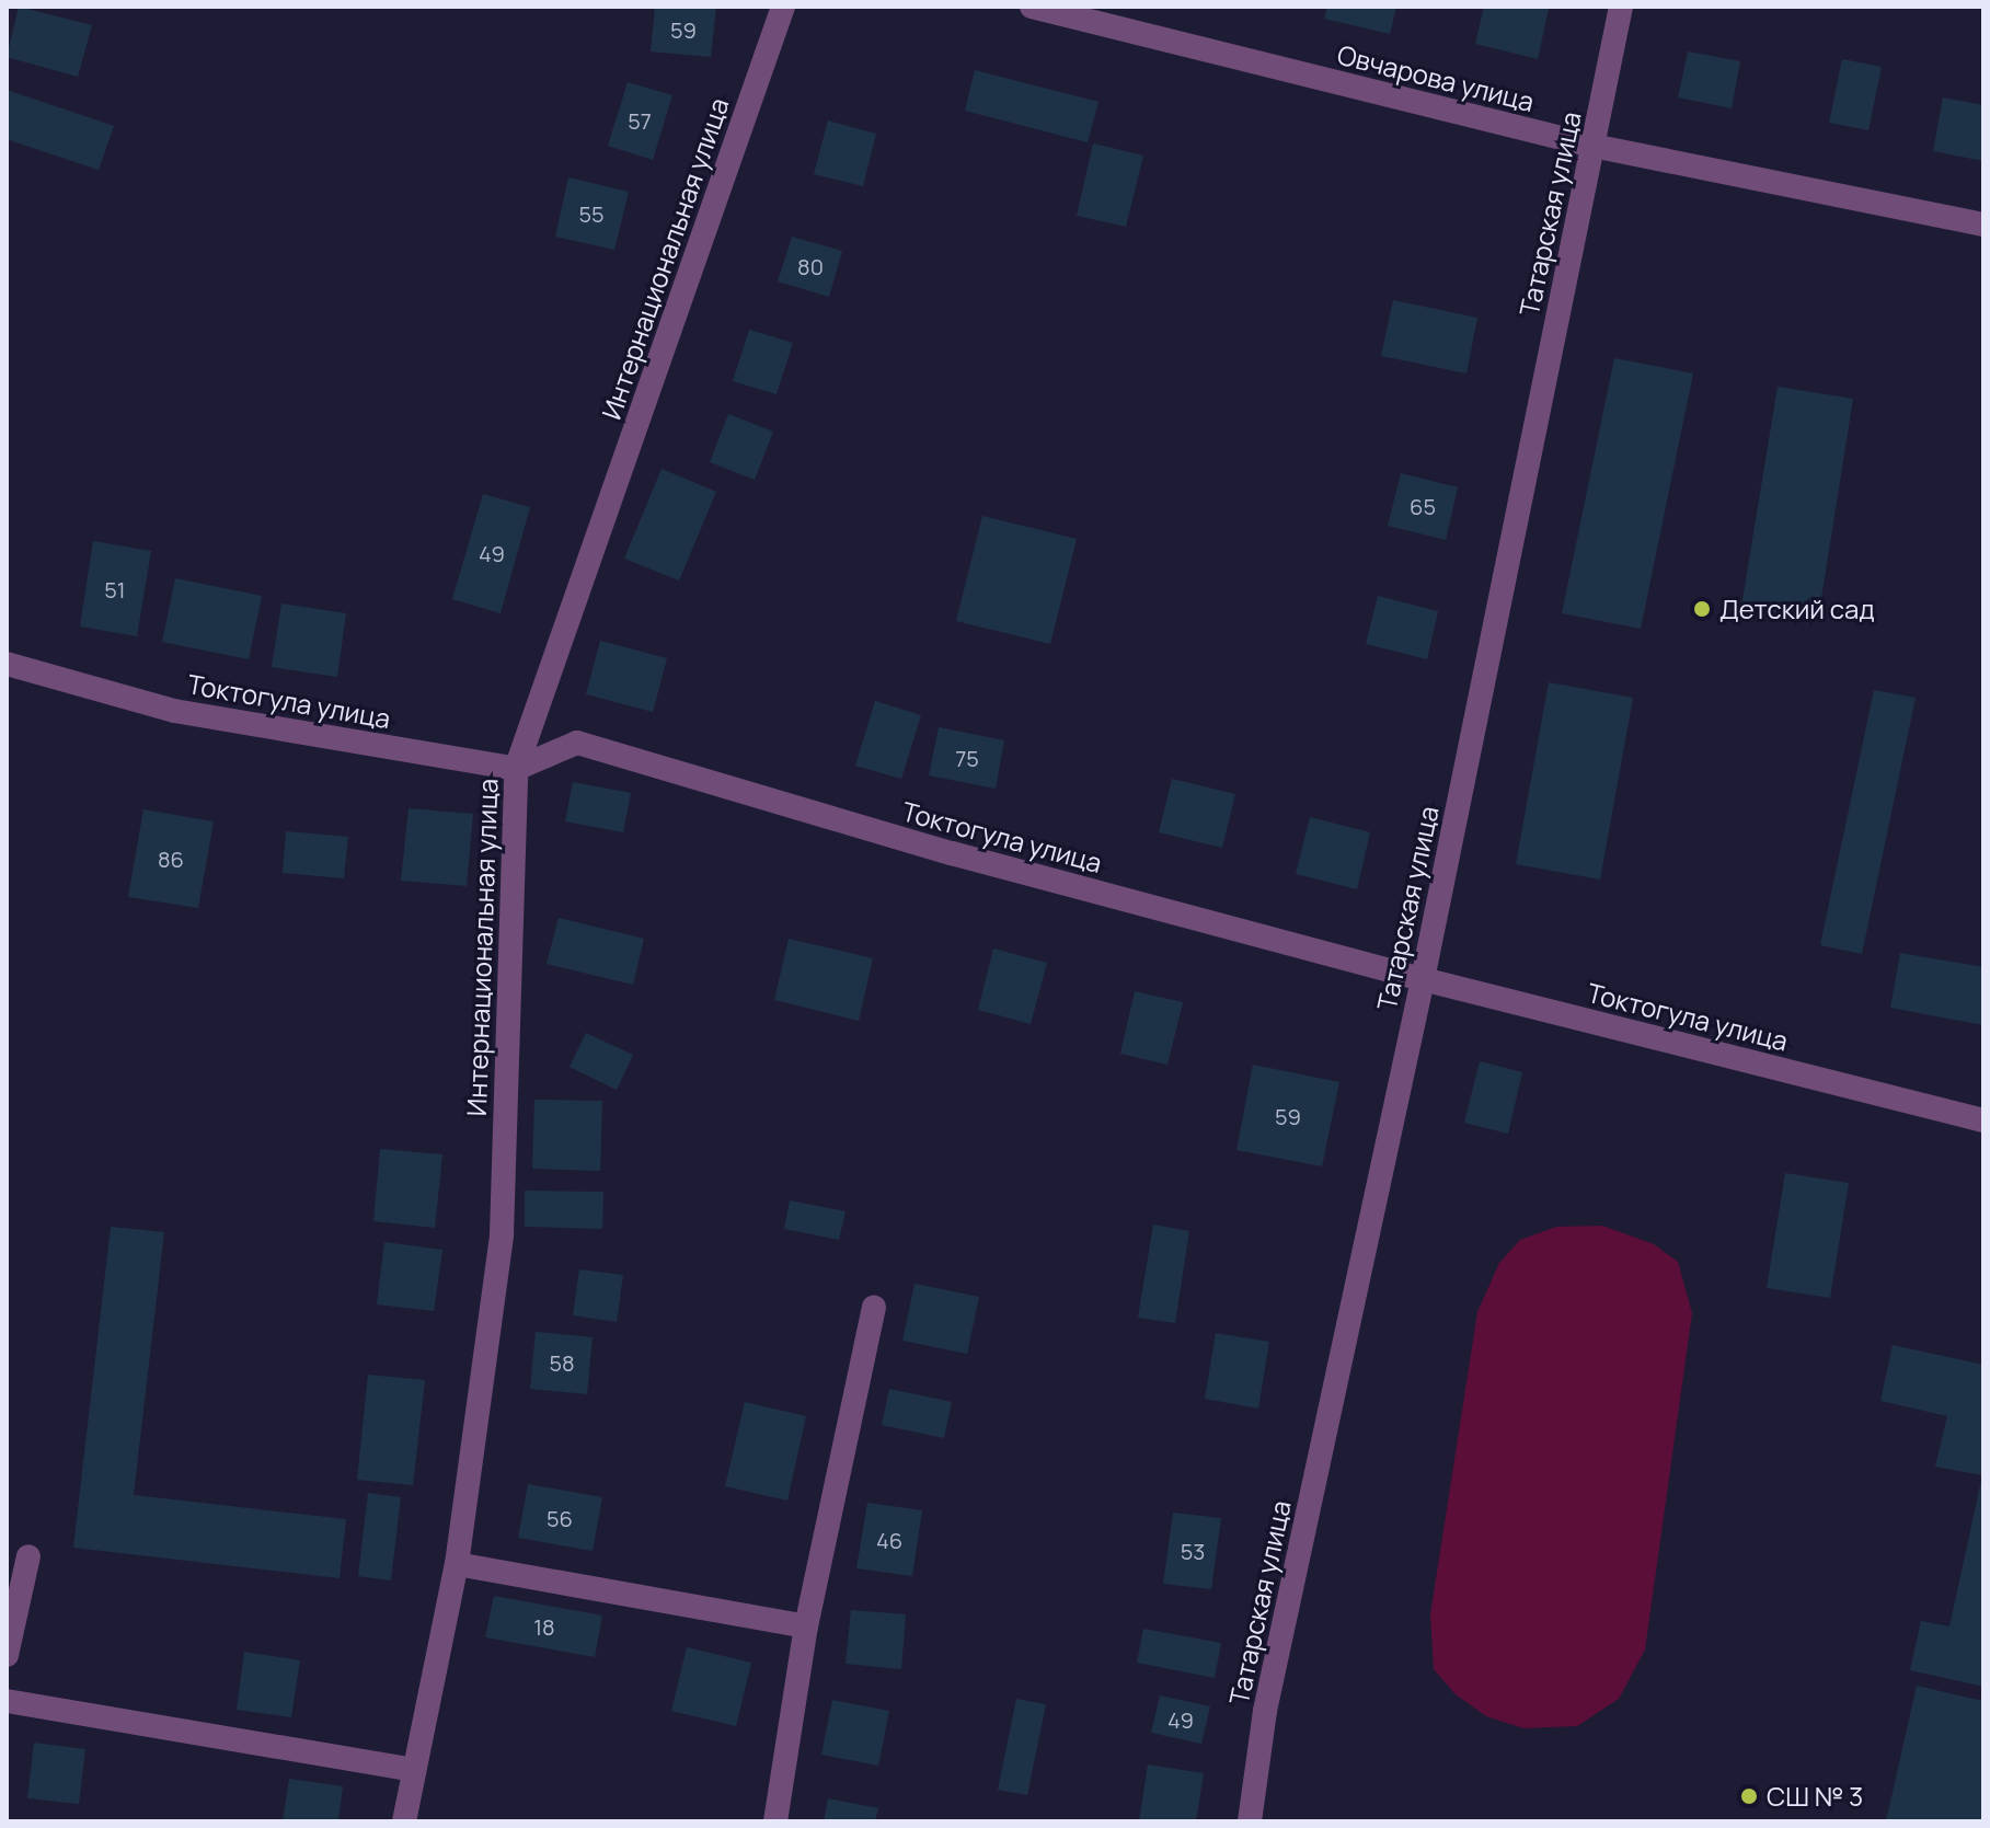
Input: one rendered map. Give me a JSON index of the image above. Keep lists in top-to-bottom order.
{
  "streets": {
    "street": [
      "Овчарова улица",
      "Татарская улица",
      "Интернациональная улица",
      "Токтогула улица"
    ]
  },
  "crossings": [
    ["Овчарова улица", "Татарская улица"],
    ["Татарская улица", "Токтогула улица"],
    ["Интернациональная улица", "Токтогула улица"]
  ],
  "places": ["Детский сад", "СШ № 3"],
  "house_numbers": [
    "59",
    "57",
    "55",
    "80",
    "65",
    "49",
    "51",
    "75",
    "86",
    "59",
    "58",
    "56",
    "46",
    "53",
    "18",
    "49"
  ]
}
